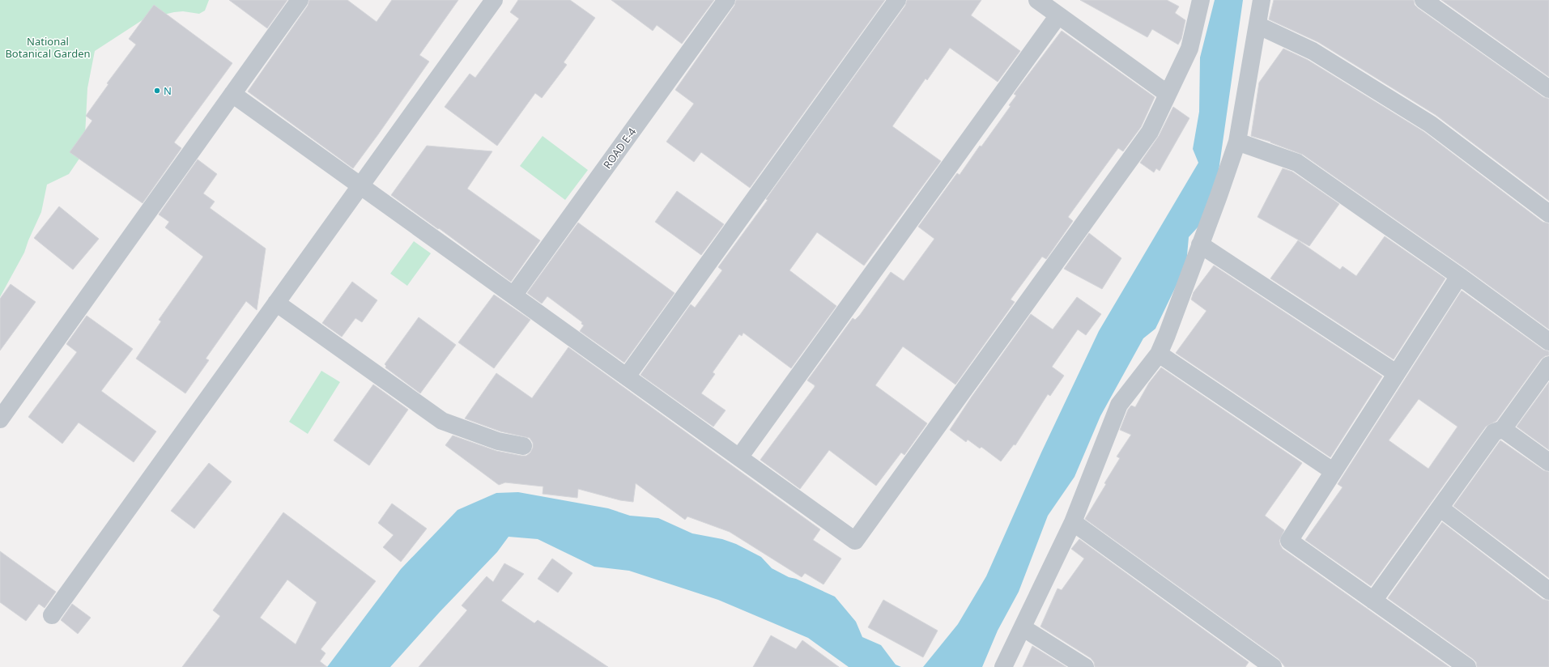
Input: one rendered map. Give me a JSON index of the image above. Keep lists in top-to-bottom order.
{
  "streets": {
    "street": ["ROAD E-4"]
  },
  "parks": ["National Botanical Garden"],
  "places": ["N"]
}
